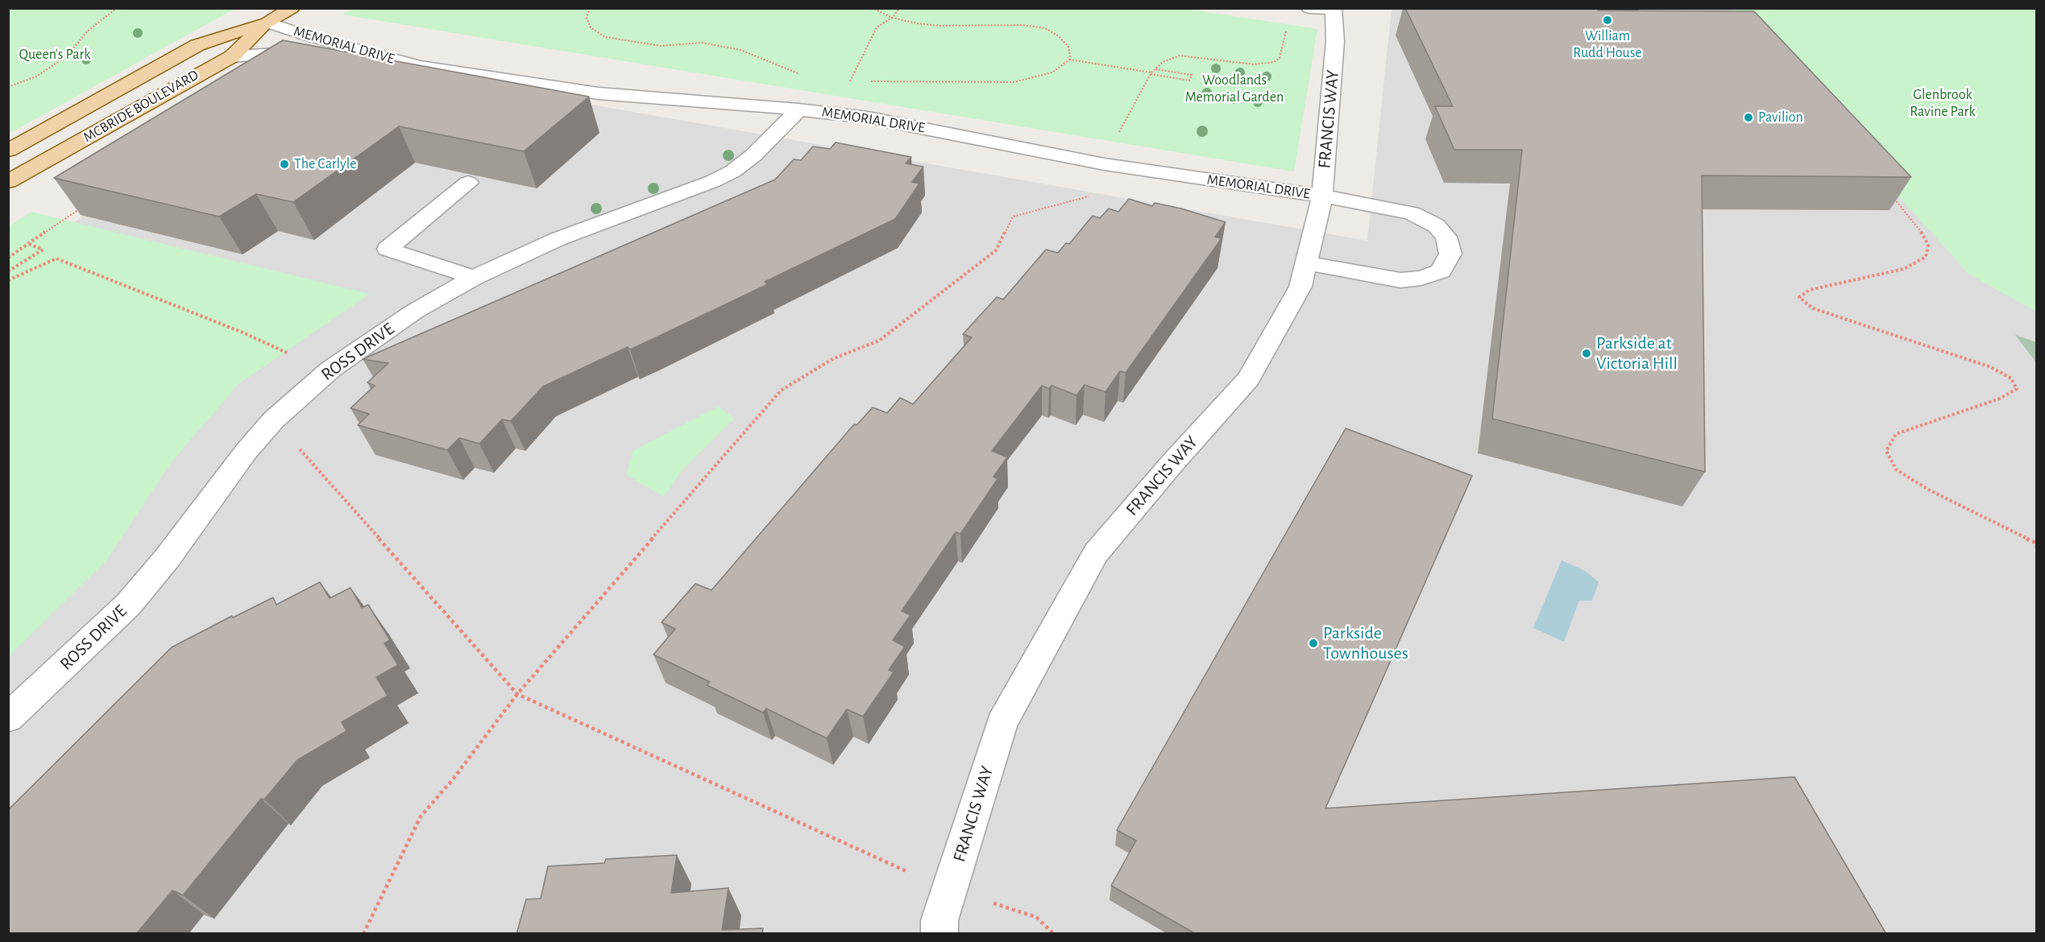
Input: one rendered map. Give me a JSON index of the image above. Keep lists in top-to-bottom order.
{
  "streets": {
    "main road": ["MCBRIDE BOULEVARD"],
    "street": ["MEMORIAL DRIVE", "FRANCIS WAY", "ROSS DRIVE"]
  },
  "crossings": [
    ["MEMORIAL DRIVE", "MCBRIDE BOULEVARD"],
    ["MEMORIAL DRIVE", "FRANCIS WAY"],
    ["MEMORIAL DRIVE", "ROSS DRIVE"]
  ],
  "parks": ["Queen's Park", "Woodlands Memorial Garden", "Glenbrook Ravine Park"],
  "places": [
    "William Rudd House",
    "Pavilion",
    "The Carlyle",
    "Parkside at Victoria Hill",
    "Parkside Townhouses"
  ]
}
